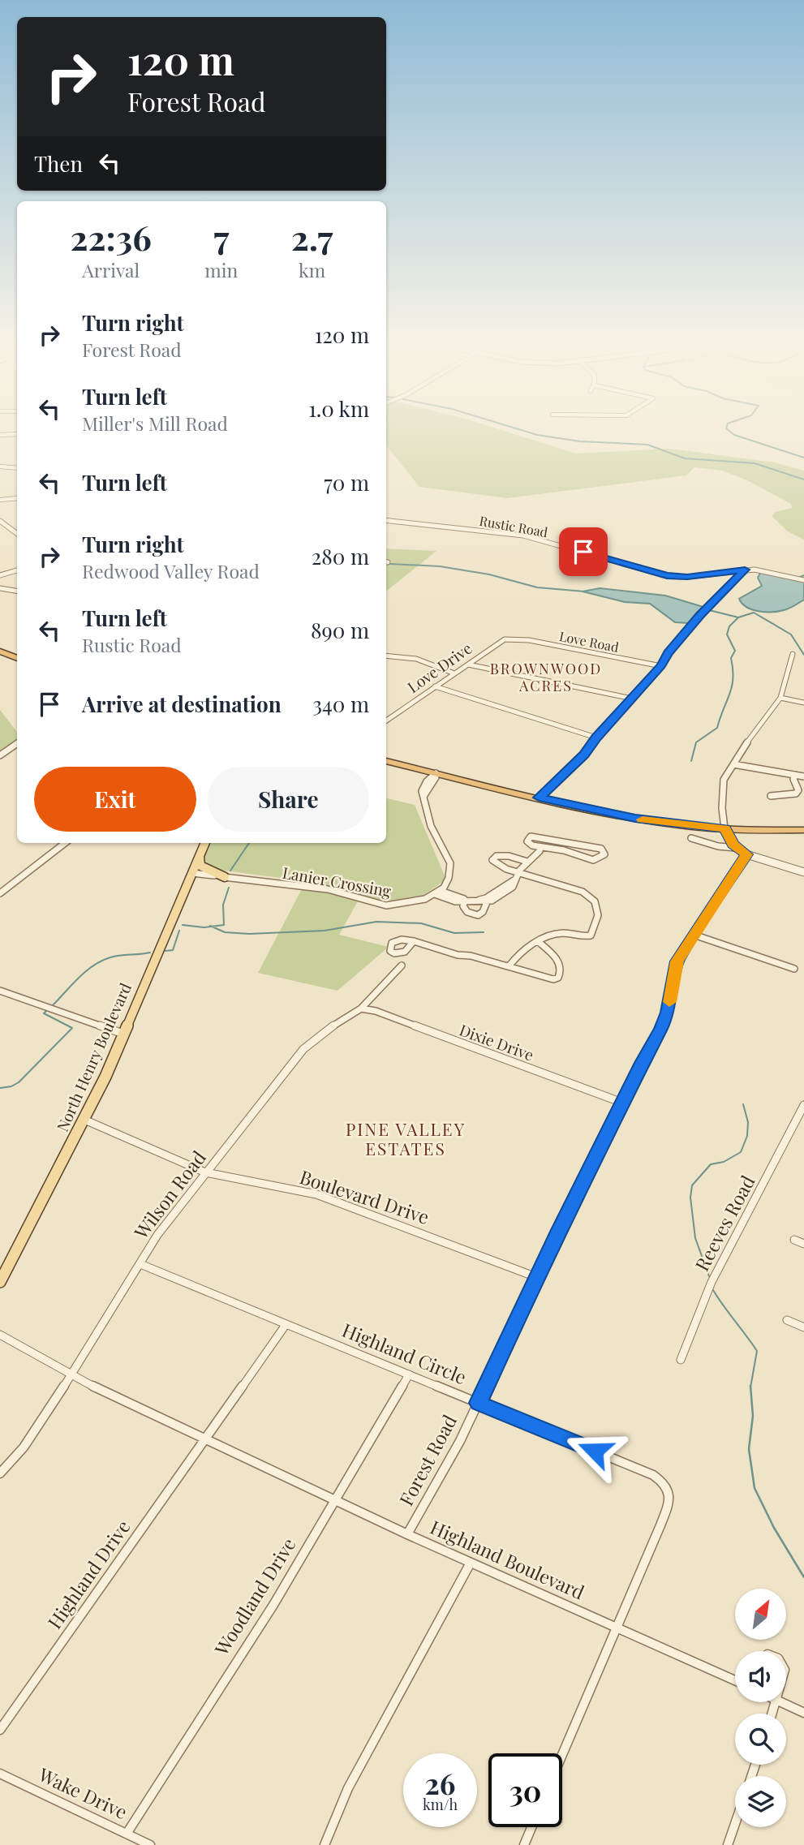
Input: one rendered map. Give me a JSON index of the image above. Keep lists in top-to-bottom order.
{
  "streets": {
    "main road": ["North Henry Boulevard"],
    "street": [
      "Rustic Road",
      "Love Road",
      "Love Drive",
      "Lanier Crossing",
      "Dixie Drive",
      "Wilson Road",
      "Boulevard Drive",
      "Reeves Road",
      "Highland Circle",
      "Forest Road",
      "Highland Boulevard",
      "Highland Drive",
      "Woodland Drive",
      "Wake Drive"
    ]
  },
  "crossings": [
    ["Love Road", "Love Drive"],
    ["Lanier Crossing", "North Henry Boulevard"],
    ["Dixie Drive", "Wilson Road"],
    ["Dixie Drive", "Forest Road"],
    ["North Henry Boulevard", "Boulevard Drive"],
    ["Wilson Road", "Boulevard Drive"],
    ["Wilson Road", "Highland Circle"],
    ["Wilson Road", "Highland Boulevard"],
    ["Boulevard Drive", "Forest Road"],
    ["Highland Circle", "Forest Road"],
    ["Highland Circle", "Highland Boulevard"],
    ["Highland Circle", "Highland Drive"],
    ["Highland Circle", "Woodland Drive"],
    ["Forest Road", "Highland Boulevard"],
    ["Highland Boulevard", "Highland Drive"],
    ["Highland Boulevard", "Woodland Drive"],
    ["Woodland Drive", "Wake Drive"]
  ],
  "districts": ["BROWNWOOD ACRES", "PINE VALLEY ESTATES"],
  "north": "top right",
  "page": {
    "turn": ["120 m", "Forest Road"],
    "then": "Then",
    "eta": [
      "22:36",
      "Arrival",
      "7",
      "min",
      "2.7",
      "km"
    ],
    "list": [
      {
        "name": "Turn right",
        "note": "Forest Road",
        "value": "120 m"
      },
      {
        "name": "Turn left",
        "note": "Miller's Mill Road",
        "value": "1.0 km"
      },
      {
        "name": "Turn left",
        "value": "70 m"
      },
      {
        "name": "Turn right",
        "note": "Redwood Valley Road",
        "value": "280 m"
      },
      {
        "name": "Turn left",
        "note": "Rustic Road",
        "value": "890 m"
      },
      {
        "name": "Arrive at destination",
        "value": "340 m"
      }
    ],
    "buttons": ["Exit", "Share"],
    "speed": "26 km/h",
    "limit": "30"
  }
}
